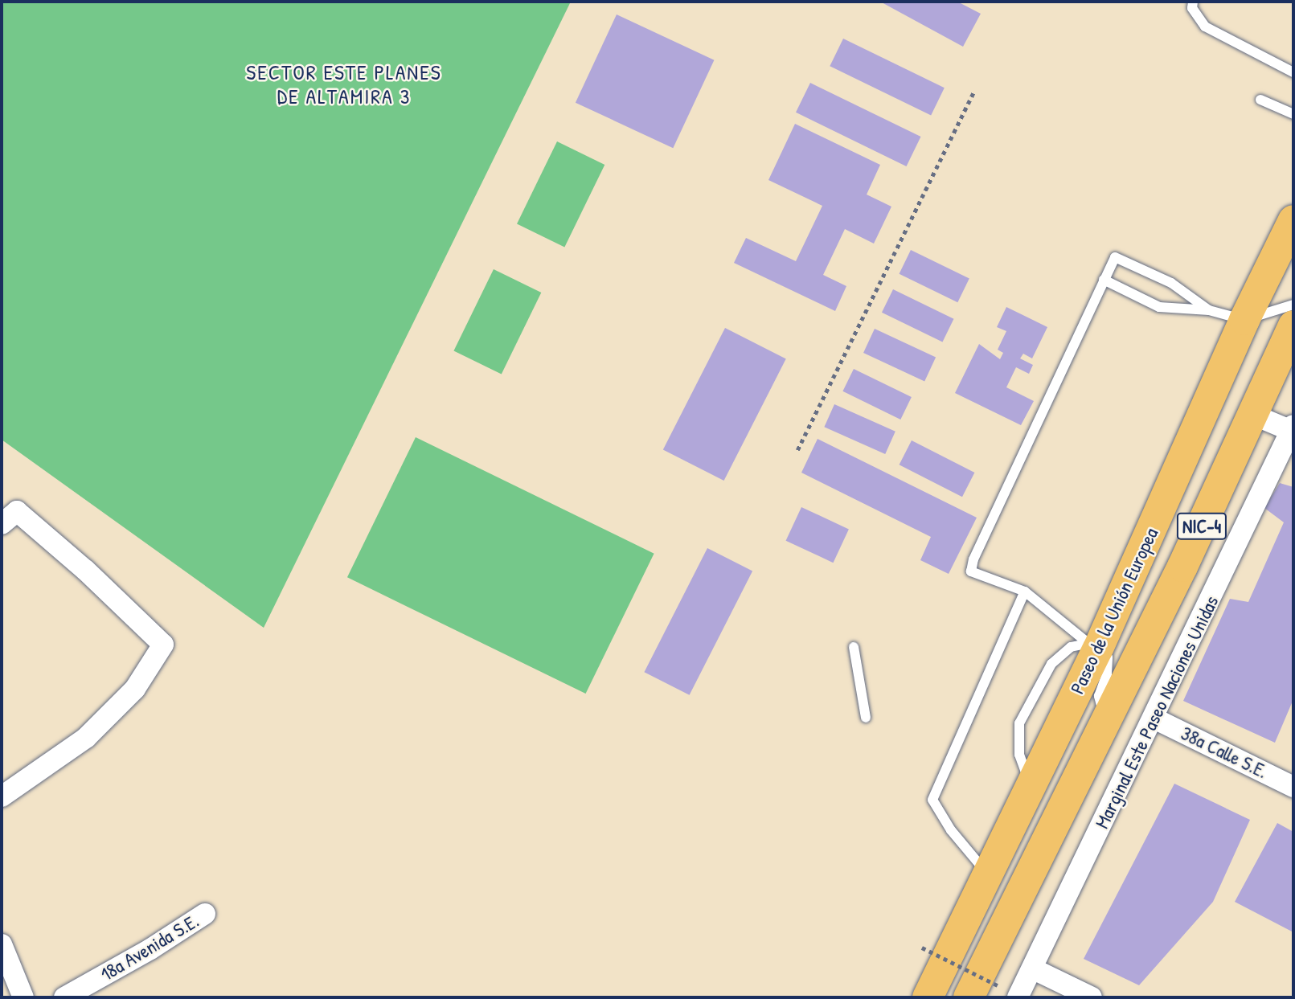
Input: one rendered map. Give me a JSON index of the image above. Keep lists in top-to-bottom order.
{
  "streets": {
    "highway": ["NIC-4", "Paseo de la Unión Europea"],
    "street": ["Marginal Este Paseo Naciones Unidas", "38a Calle S.E.", "18a Avenida S.E."]
  },
  "crossings": [
    ["Marginal Este Paseo Naciones Unidas", "38a Calle S.E."]
  ],
  "districts": ["SECTOR ESTE PLANES DE ALTAMIRA 3"]
}
